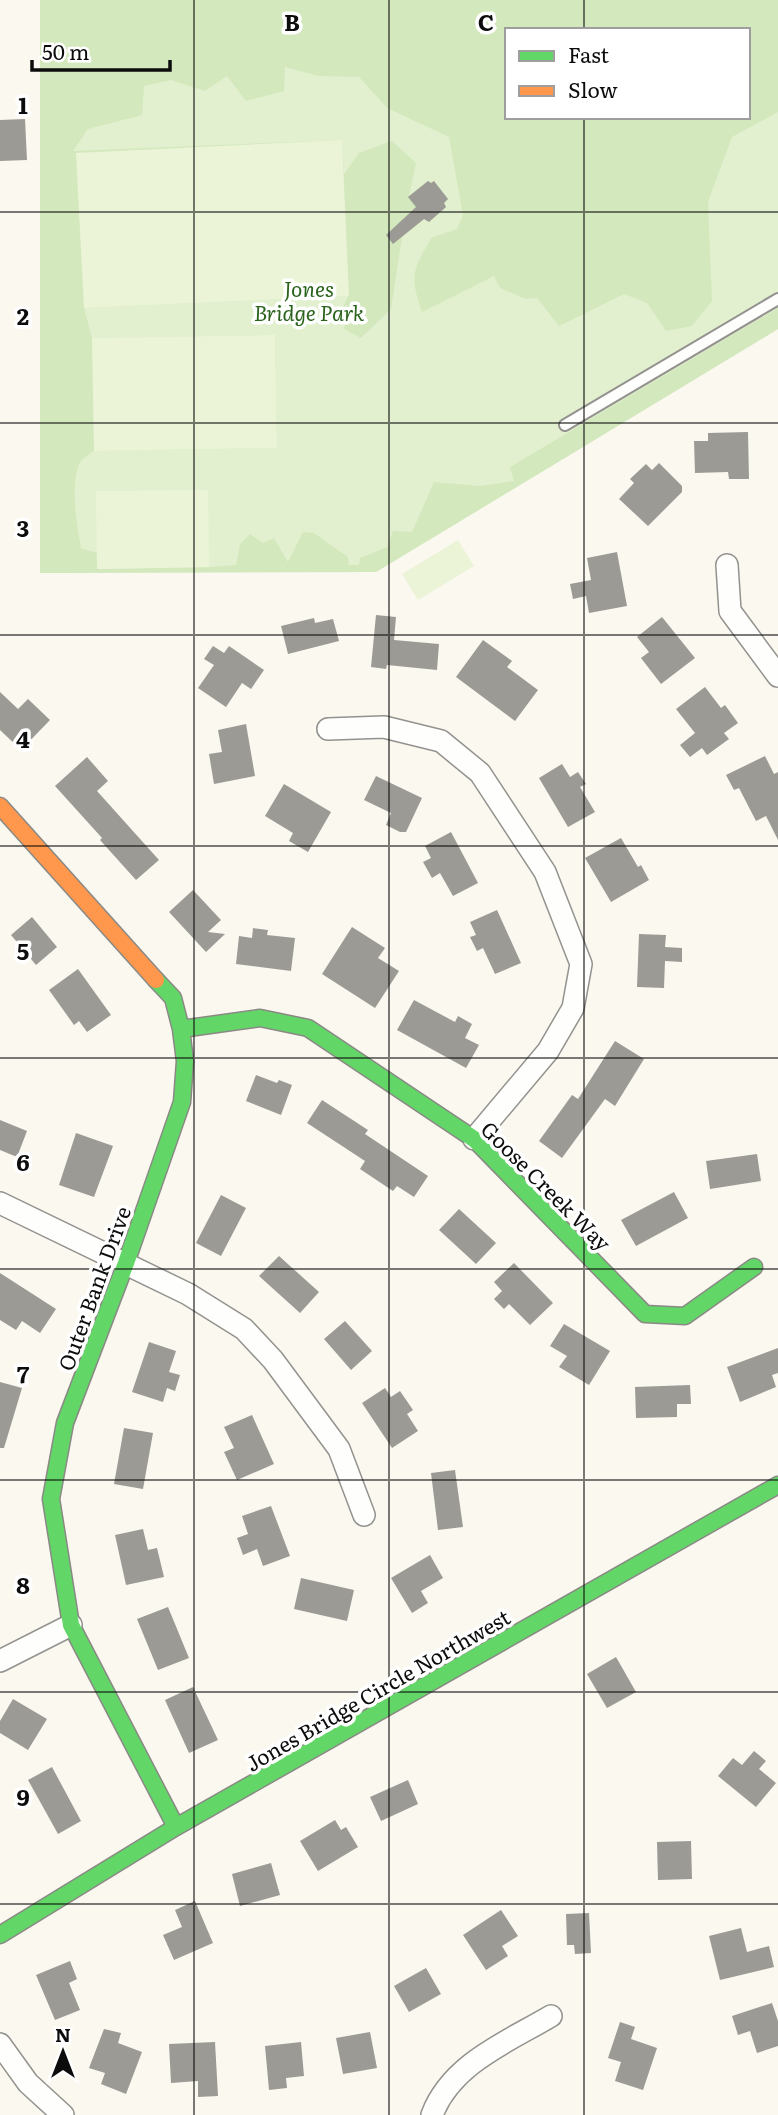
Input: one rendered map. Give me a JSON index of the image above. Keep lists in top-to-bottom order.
{
  "streets": {
    "street": ["Goose Creek Way", "Outer Bank Drive", "Jones Bridge Circle Northwest"]
  },
  "crossings": [
    ["Goose Creek Way", "Outer Bank Drive"],
    ["Outer Bank Drive", "Jones Bridge Circle Northwest"]
  ],
  "parks": ["Jones Bridge Park"],
  "legend": ["Fast", "Slow"],
  "scale_bar": "50 m",
  "north": "top",
  "grid": {
    "columns": ["B", "C"],
    "rows": [
      "1",
      "2",
      "3",
      "4",
      "5",
      "6",
      "7",
      "8",
      "9"
    ]
  }
}
